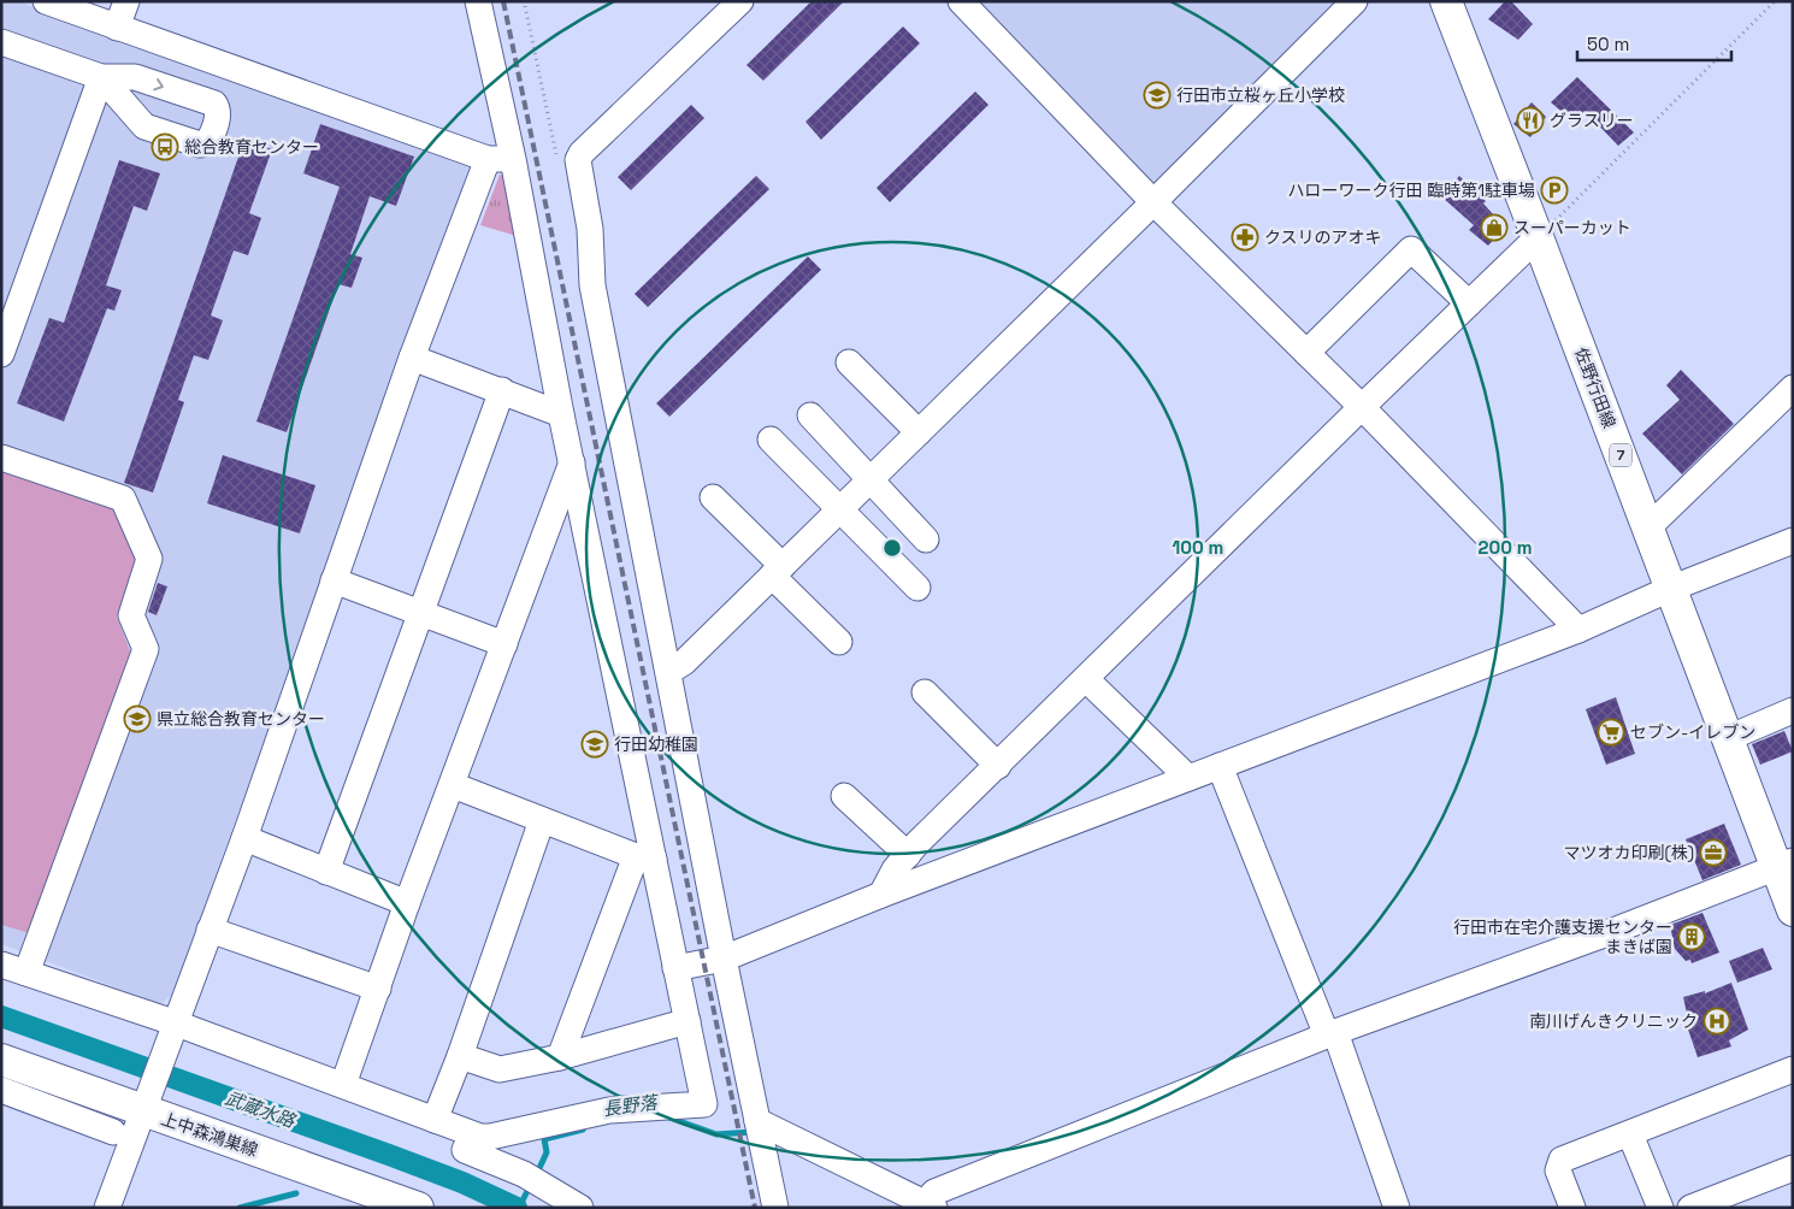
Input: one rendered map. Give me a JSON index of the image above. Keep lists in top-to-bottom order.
{
  "streets": {
    "main road": ["佐野行田線", "7", "上中森鴻巣線"]
  },
  "water": ["長野落", "武蔵水路"],
  "places": {
    "school or university": ["行田市立桜ヶ丘小学校", "県立総合教育センター", "行田幼稚園"],
    "restaurant": ["グラスリー"],
    "bus stop": ["総合教育センター"],
    "parking": ["ハローワーク行田 臨時第1駐車場"],
    "shop": ["スーパーカット"],
    "pharmacy": ["クスリのアオキ"],
    "supermarket": ["セブン-イレブン"],
    "office": ["マツオカ印刷(株)"],
    "building": ["行田市在宅介護支援センター まきば園"],
    "hospital": ["南川げんきクリニック"]
  },
  "scale_bar": "50 m",
  "rings": ["100 m", "200 m"]
}
